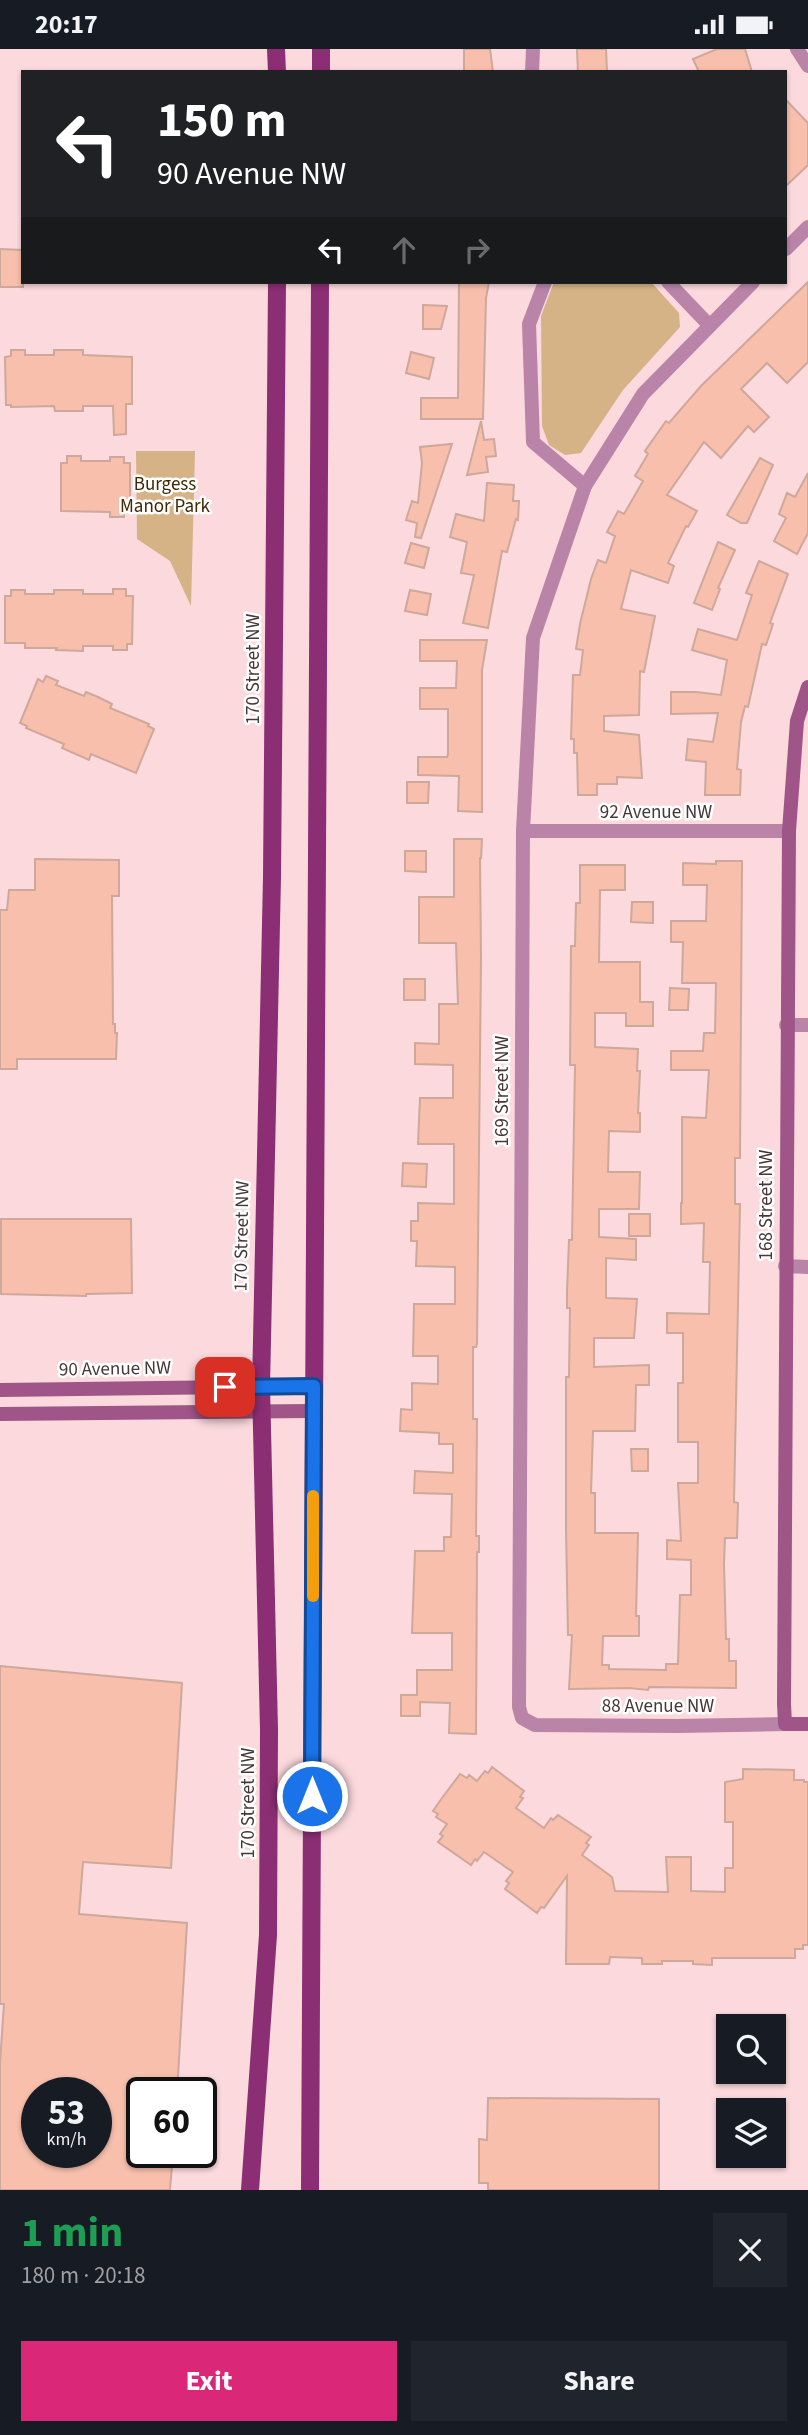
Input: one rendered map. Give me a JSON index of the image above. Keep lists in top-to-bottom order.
{
  "streets": {
    "main road": ["170 Street NW"],
    "street": [
      "92 Avenue NW",
      "169 Street NW",
      "168 Street NW",
      "90 Avenue NW",
      "88 Avenue NW"
    ]
  },
  "crossings": [
    ["170 Street NW", "90 Avenue NW"],
    ["92 Avenue NW", "169 Street NW"],
    ["92 Avenue NW", "168 Street NW"],
    ["169 Street NW", "88 Avenue NW"],
    ["168 Street NW", "88 Avenue NW"]
  ],
  "parks": ["Burgess Manor Park"],
  "page": {
    "status": "20:17",
    "turn": ["150 m", "90 Avenue NW"],
    "speed": "53 km/h",
    "limit": "60",
    "heading": ["1 min", "180 m · 20:18"],
    "buttons": ["Exit", "Share"]
  }
}
